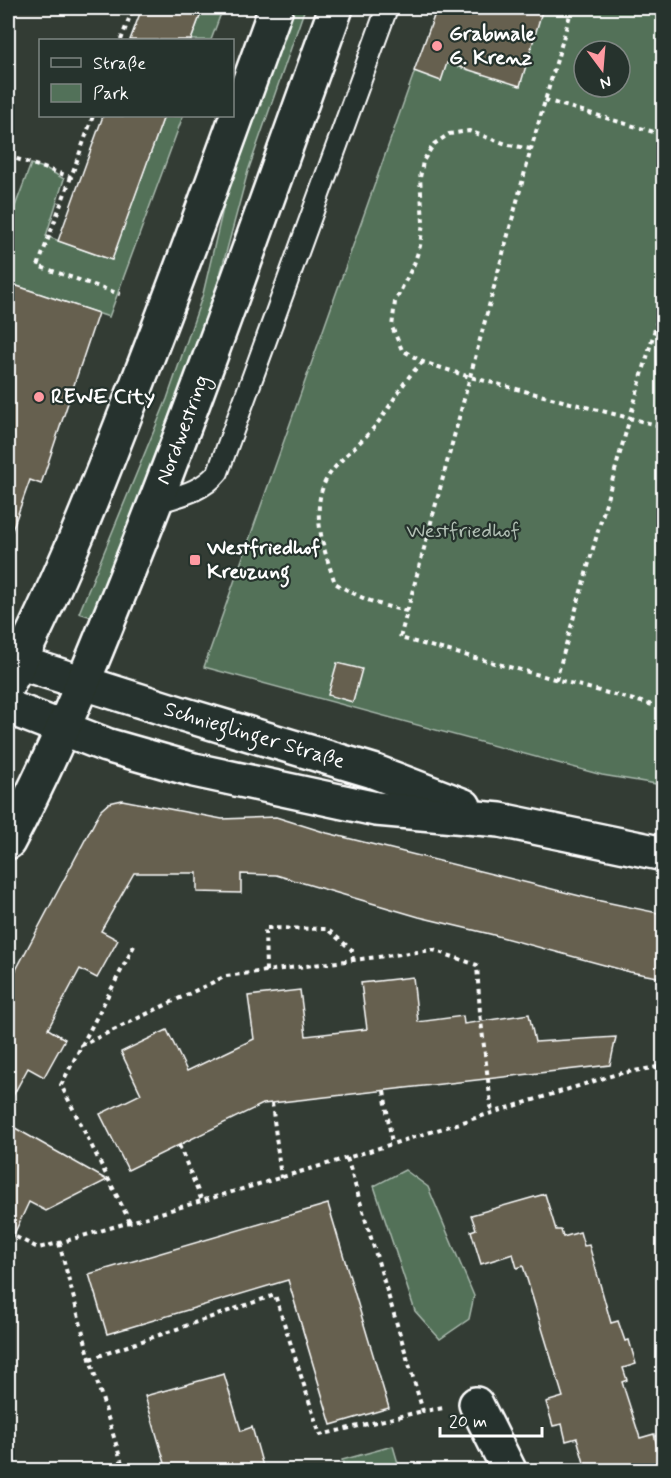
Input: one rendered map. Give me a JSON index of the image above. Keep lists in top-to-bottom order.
{
  "streets": {
    "main road": ["Nordwestring", "Schnieglinger Straße"]
  },
  "crossings": [
    ["Nordwestring", "Schnieglinger Straße"]
  ],
  "parks": ["Westfriedhof"],
  "places": {
    "other": ["Grabmale G. Krenz", "REWE City"],
    "transit": ["Westfriedhof Kreuzung"]
  },
  "legend": ["Straße", "Park"],
  "scale_bar": "20 m",
  "north": "bottom"
}
